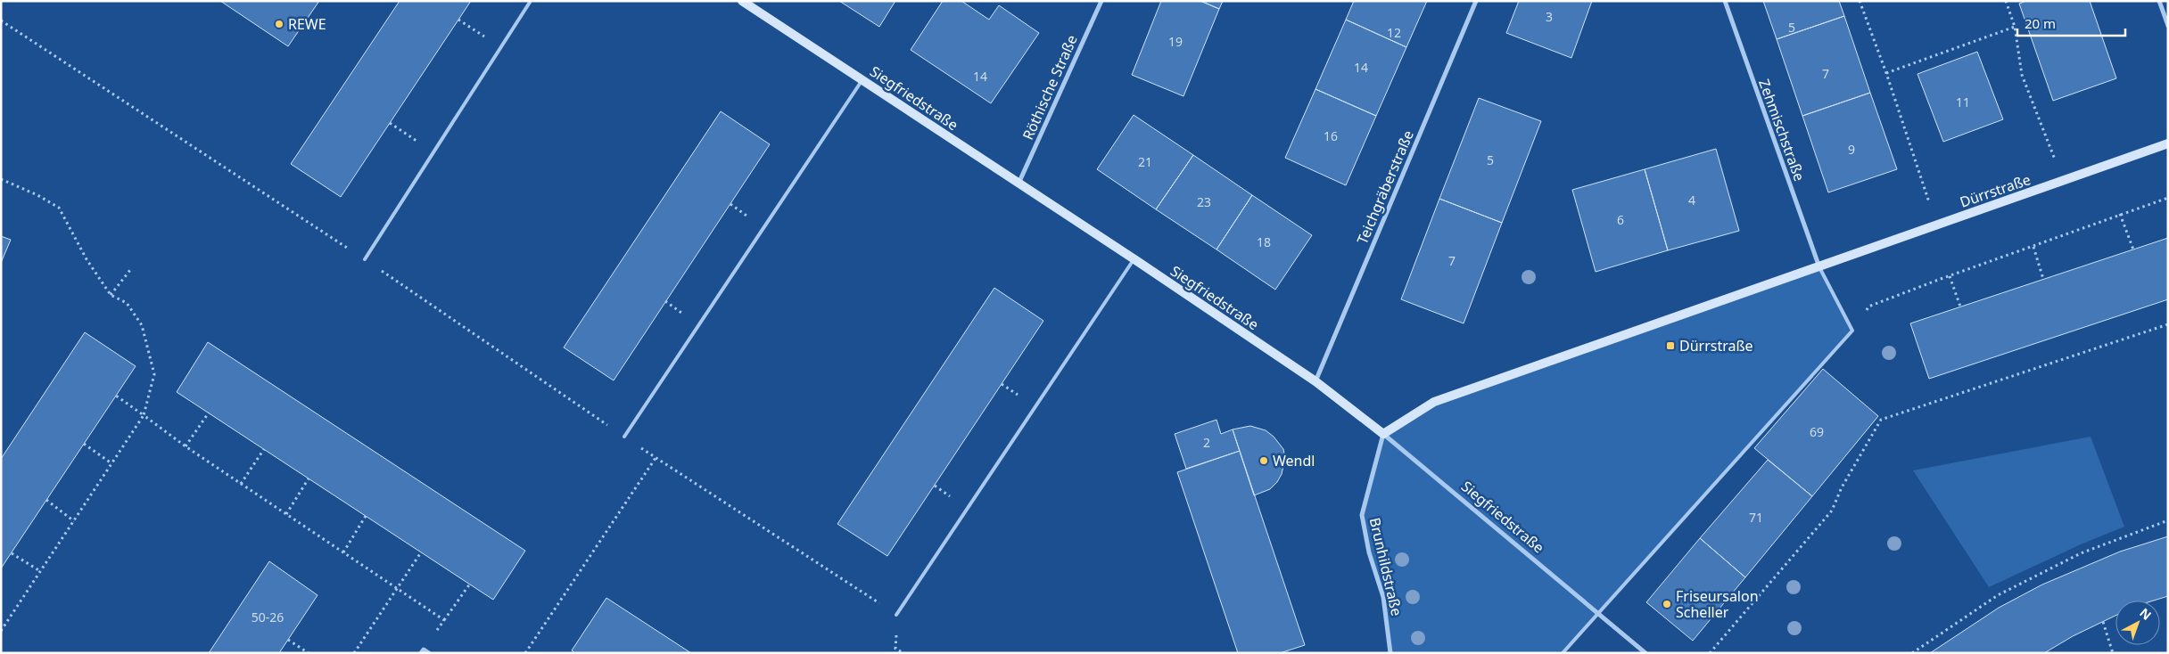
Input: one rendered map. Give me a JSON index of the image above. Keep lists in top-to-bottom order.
{
  "streets": {
    "main road": ["Siegfriedstraße", "Dürrstraße"],
    "street": [
      "Röthische Straße",
      "Zehmischstraße",
      "Teichgräberstraße",
      "Brunhildstraße"
    ]
  },
  "crossings": [
    ["Röthische Straße", "Siegfriedstraße"],
    ["Siegfriedstraße", "Teichgräberstraße"],
    ["Siegfriedstraße", "Dürrstraße"],
    ["Siegfriedstraße", "Brunhildstraße"],
    ["Zehmischstraße", "Dürrstraße"],
    ["Dürrstraße", "Brunhildstraße"]
  ],
  "places": {
    "other": ["REWE", "Wendl", "Friseursalon Scheller"],
    "transit": ["Dürrstraße"]
  },
  "house_numbers": [
    "3",
    "5",
    "12",
    "19",
    "14",
    "7",
    "14",
    "11",
    "16",
    "9",
    "5",
    "21",
    "4",
    "23",
    "6",
    "18",
    "7",
    "69",
    "2",
    "71",
    "50-26"
  ],
  "scale_bar": "20 m",
  "north": "top right"
}
